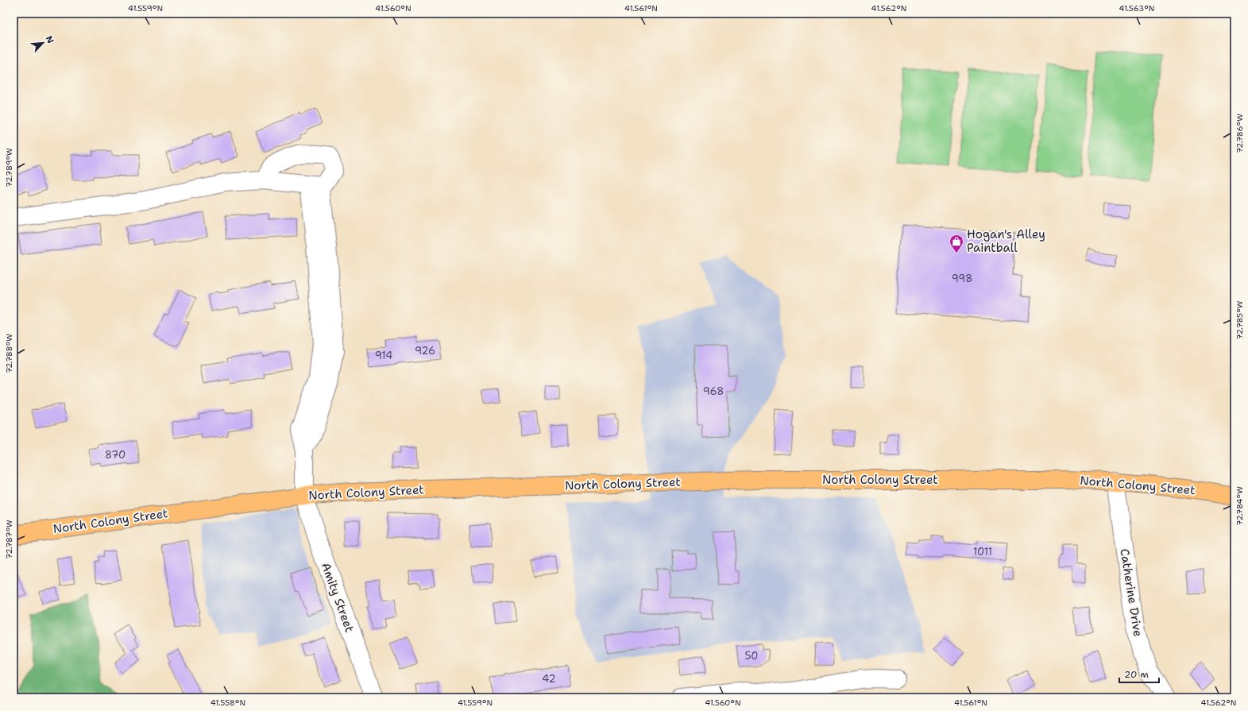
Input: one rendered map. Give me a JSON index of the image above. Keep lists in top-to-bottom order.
{
  "streets": {
    "main road": ["North Colony Street"],
    "street": ["Catherine Drive", "Amity Street"]
  },
  "crossings": [
    ["North Colony Street", "Catherine Drive"],
    ["North Colony Street", "Amity Street"]
  ],
  "places": {
    "shop": ["Hogan's Alley Paintball"]
  },
  "house_numbers": [
    "998",
    "926",
    "914",
    "968",
    "870",
    "1011",
    "50",
    "42"
  ],
  "scale_bar": "20 m",
  "north": "top right",
  "coordinates": [
    "41.559°N",
    "41.560°N",
    "41.561°N",
    "41.562°N",
    "41.563°N",
    "72.786°W",
    "72.789°W",
    "72.785°W",
    "72.788°W",
    "72.784°W",
    "72.787°W",
    "41.558°N"
  ]
}
